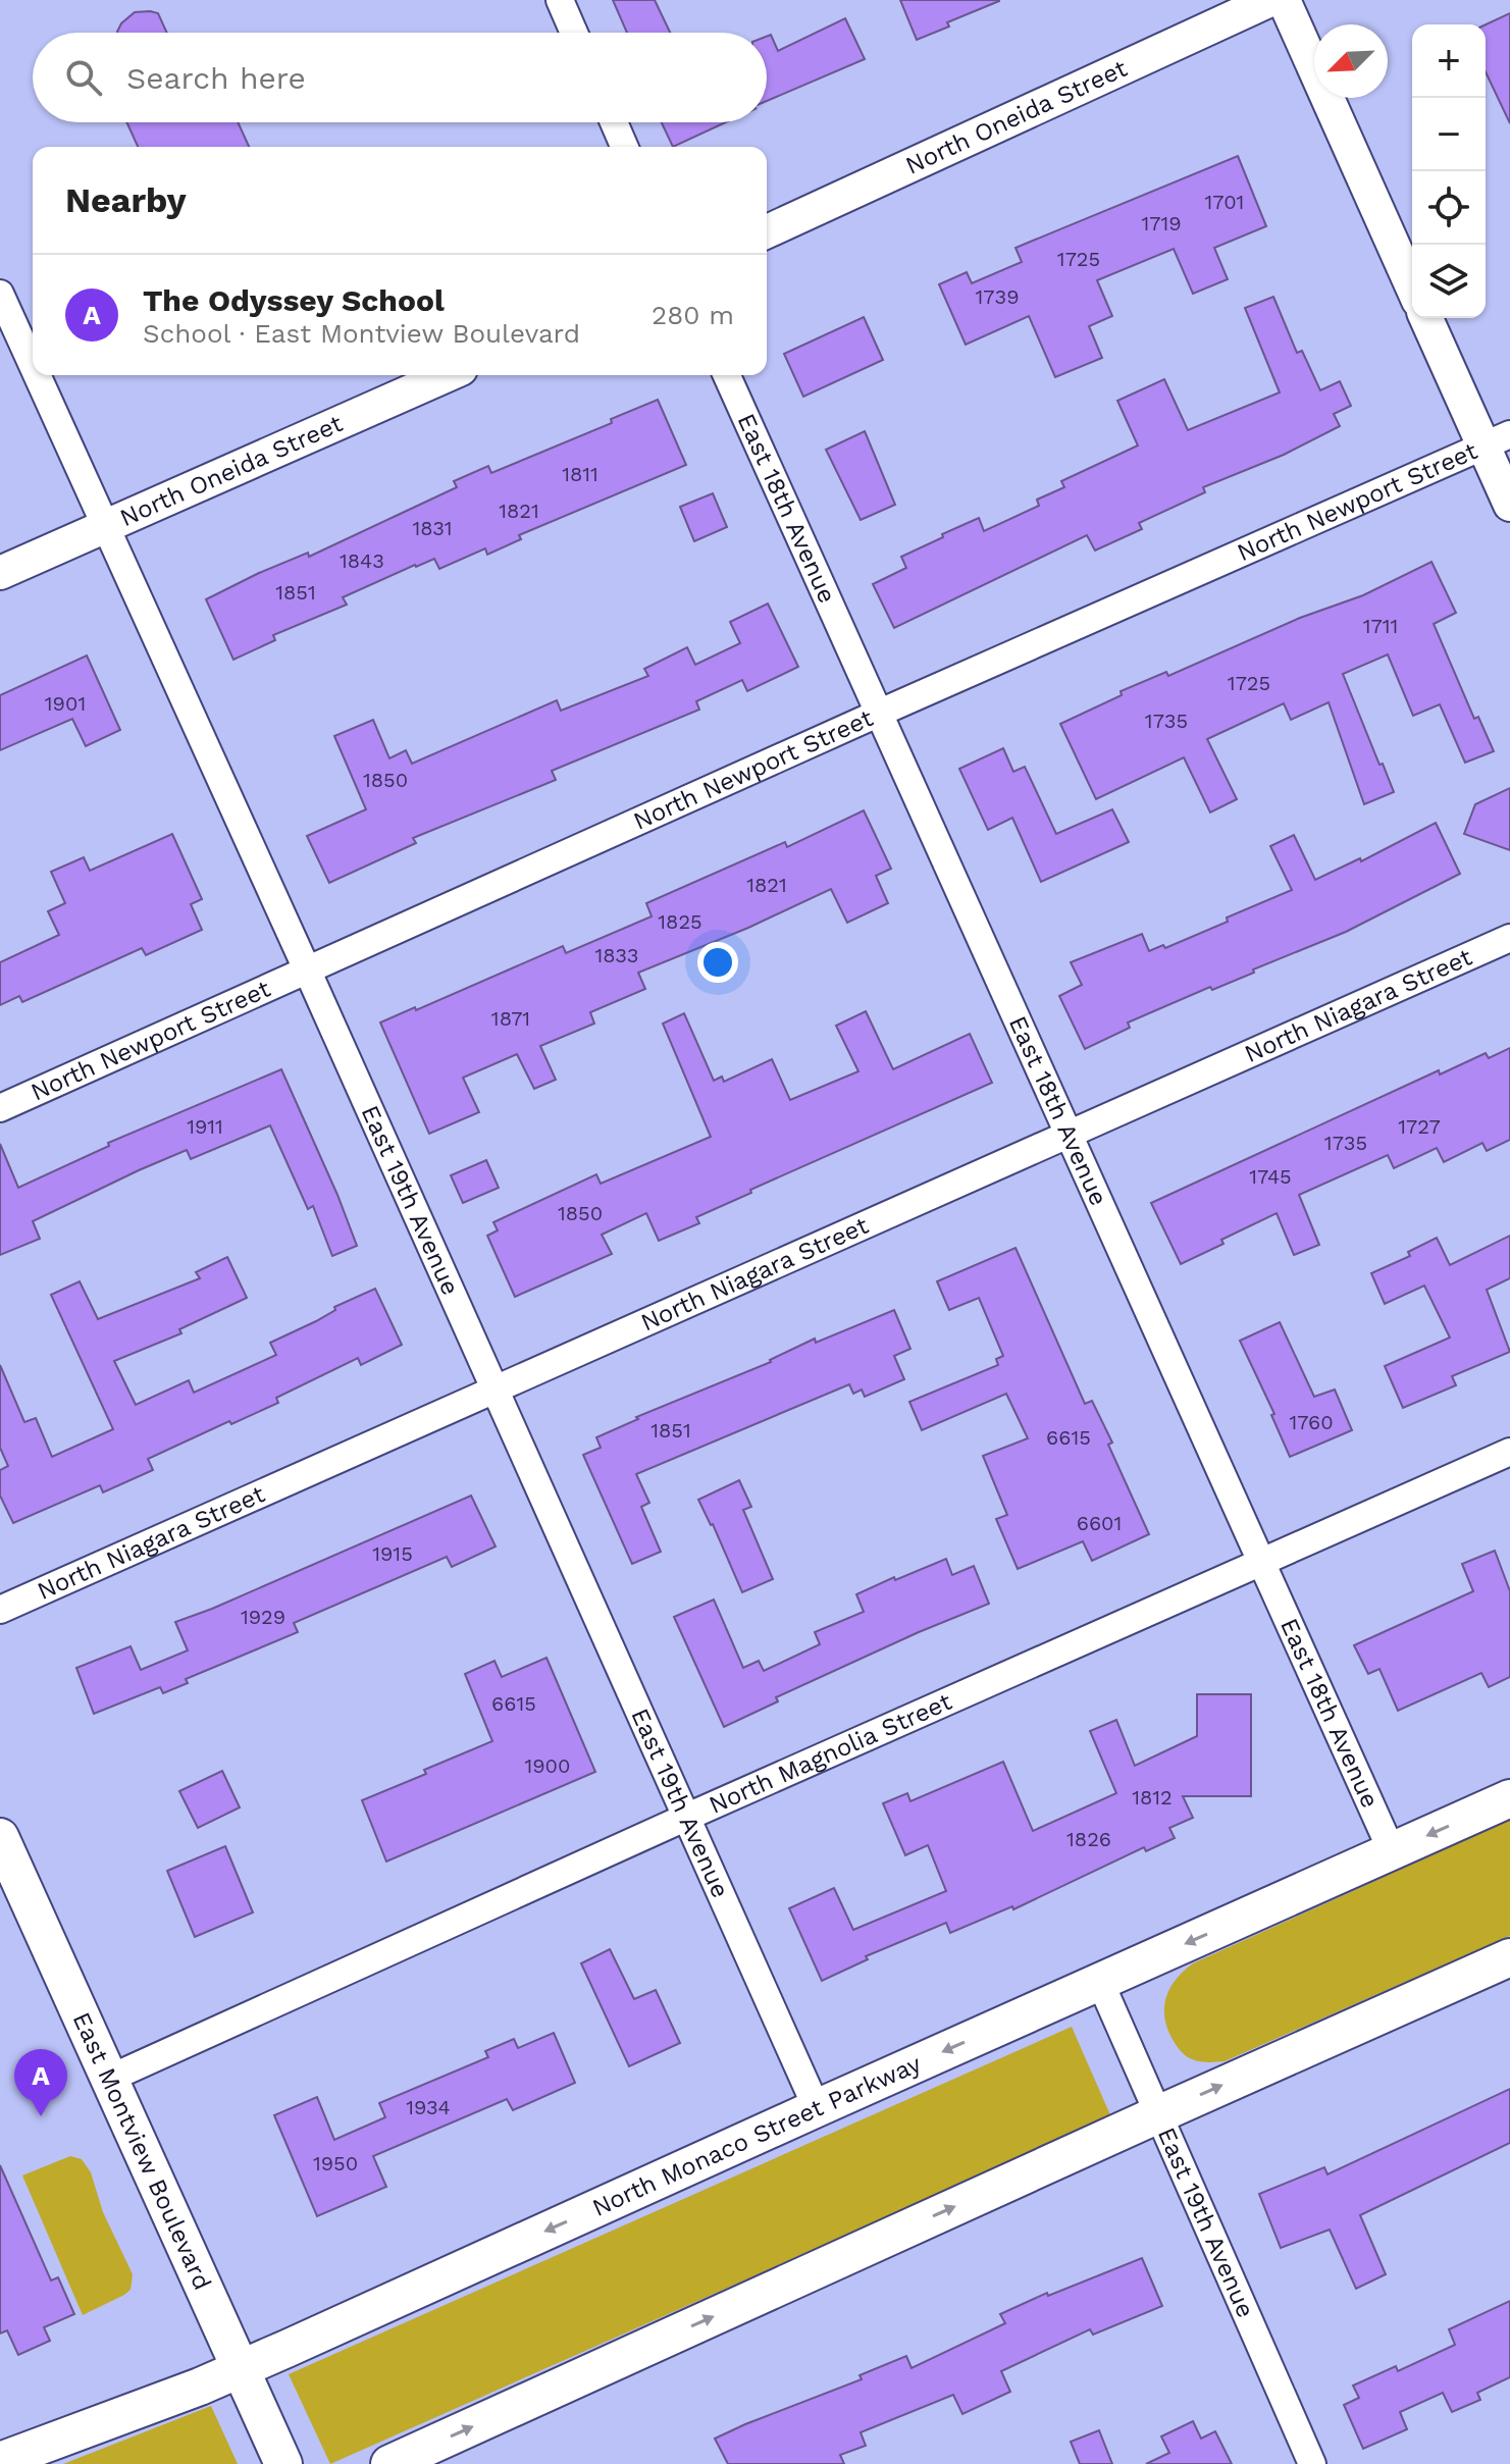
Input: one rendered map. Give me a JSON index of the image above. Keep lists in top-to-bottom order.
{
  "streets": {
    "main road": ["North Monaco Street Parkway", "East Montview Boulevard"],
    "street": [
      "North Oneida Street",
      "North Newport Street",
      "East 18th Avenue",
      "North Niagara Street",
      "East 19th Avenue",
      "North Magnolia Street"
    ]
  },
  "crossings": [
    ["North Oneida Street", "East 19th Avenue"],
    ["North Newport Street", "East 18th Avenue"],
    ["North Newport Street", "East 19th Avenue"],
    ["East 18th Avenue", "North Niagara Street"],
    ["East 18th Avenue", "North Magnolia Street"],
    ["East 18th Avenue", "North Monaco Street Parkway"],
    ["North Niagara Street", "East 19th Avenue"],
    ["East 19th Avenue", "North Magnolia Street"],
    ["East 19th Avenue", "North Monaco Street Parkway"],
    ["North Magnolia Street", "East Montview Boulevard"],
    ["North Monaco Street Parkway", "East Montview Boulevard"]
  ],
  "house_numbers": [
    "1701",
    "1719",
    "1725",
    "1739",
    "1811",
    "1821",
    "1831",
    "1843",
    "1851",
    "1711",
    "1725",
    "1901",
    "1735",
    "1850",
    "1821",
    "1825",
    "1833",
    "1871",
    "1911",
    "1727",
    "1735",
    "1745",
    "1850",
    "1760",
    "1851",
    "6615",
    "6601",
    "1915",
    "1929",
    "6615",
    "1900",
    "1812",
    "1826",
    "1934",
    "1950"
  ],
  "north": "bottom left",
  "page": {
    "map_buttons": ["+", "−"],
    "search": "Search here",
    "heading": "Nearby",
    "list": [
      {
        "mark": "A",
        "name": "The Odyssey School",
        "note": "School · East Montview Boulevard",
        "value": "280 m"
      }
    ],
    "pins": "A"
  }
}
